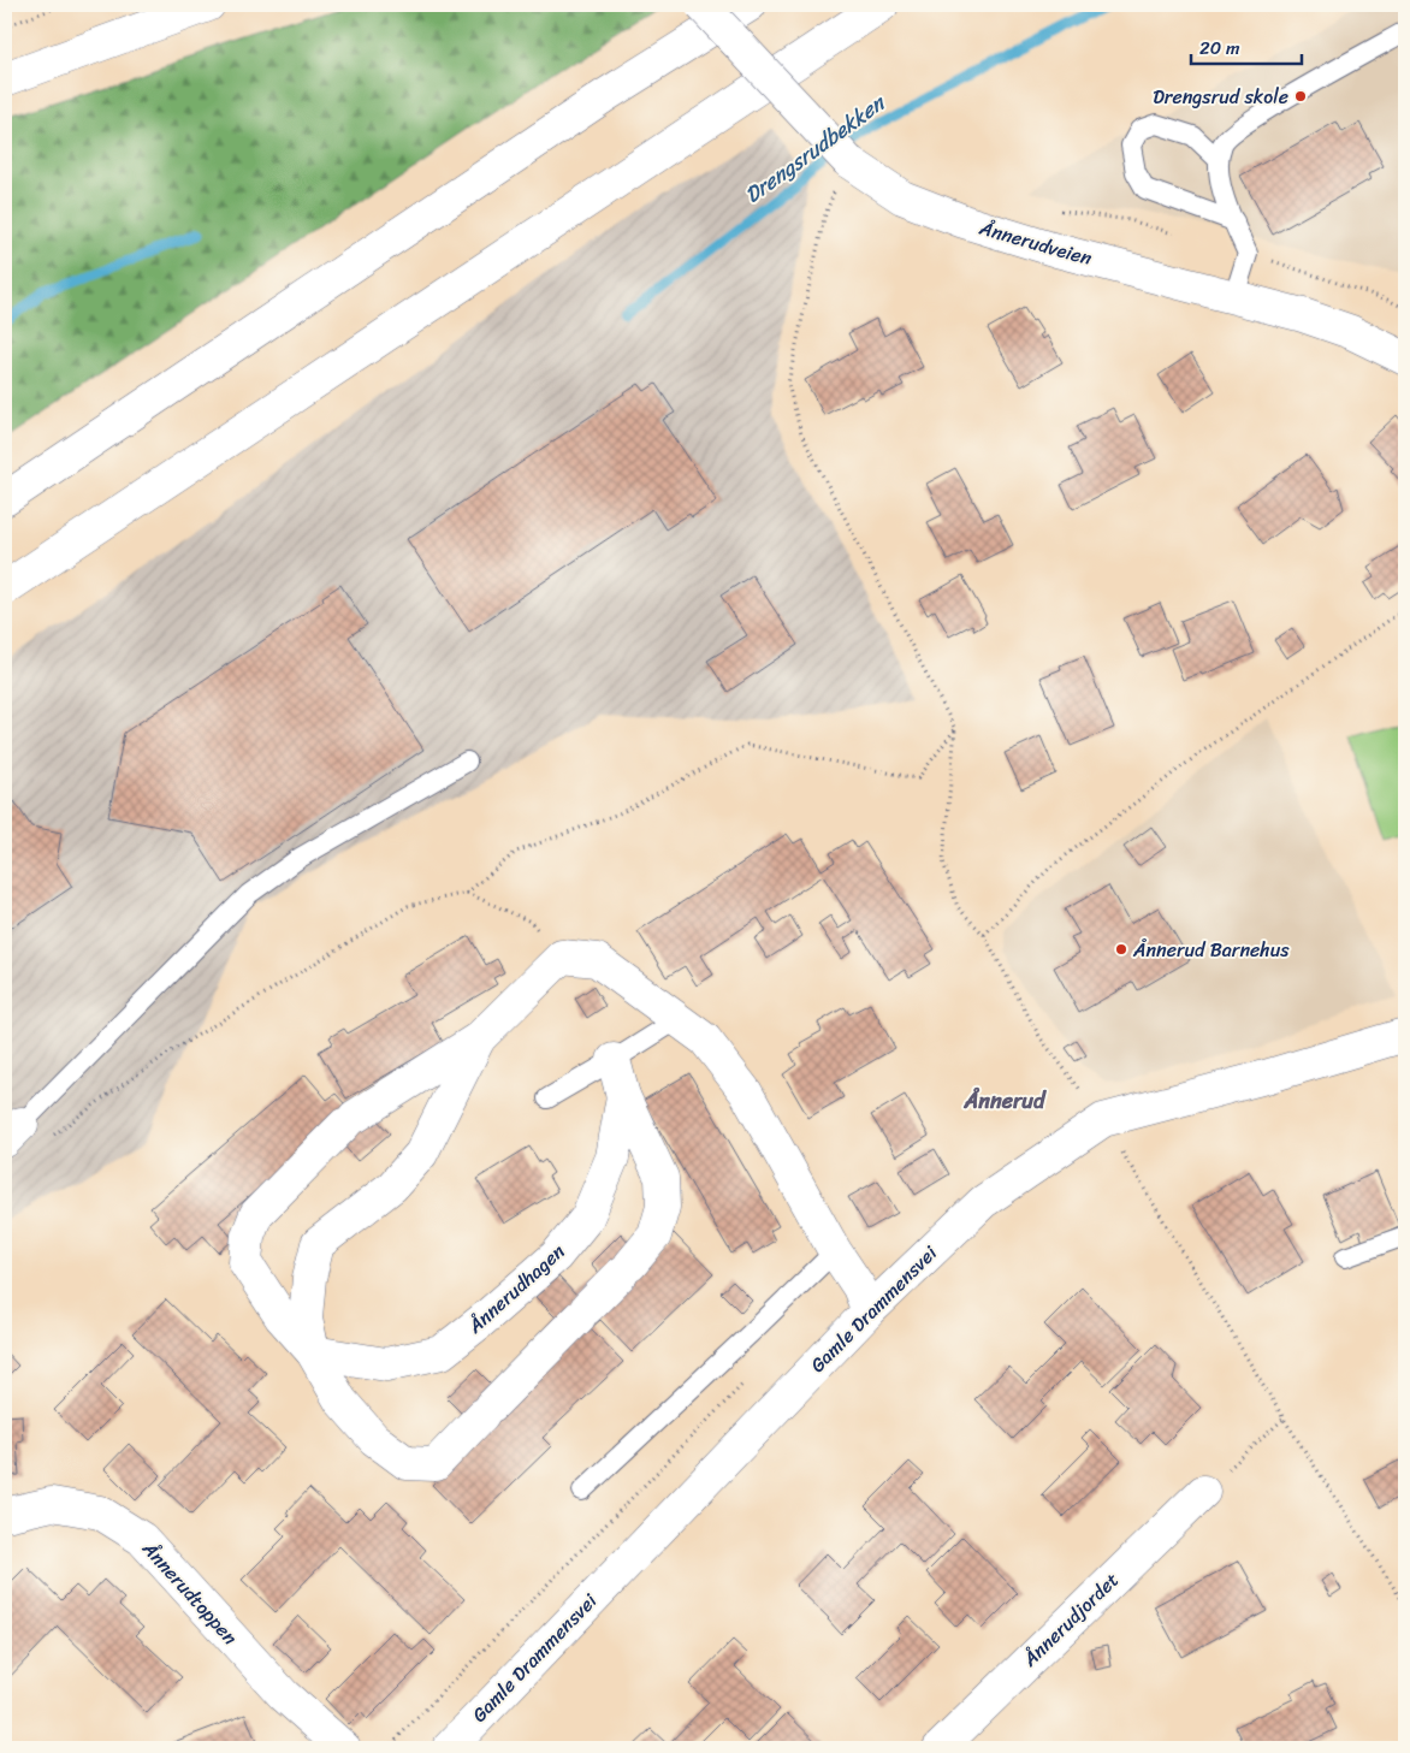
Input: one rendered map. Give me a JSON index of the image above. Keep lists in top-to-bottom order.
{
  "streets": {
    "main road": [
      "Ånnerudveien",
      "Ånnerudhagen",
      "Gamle Drammensvei",
      "Ånnerudtoppen",
      "Ånnerudjordet"
    ]
  },
  "districts": ["Ånnerud"],
  "water": ["Drengsrudbekken"],
  "places": ["Drengsrud skole", "Ånnerud Barnehus"],
  "scale_bar": "20 m"
}
